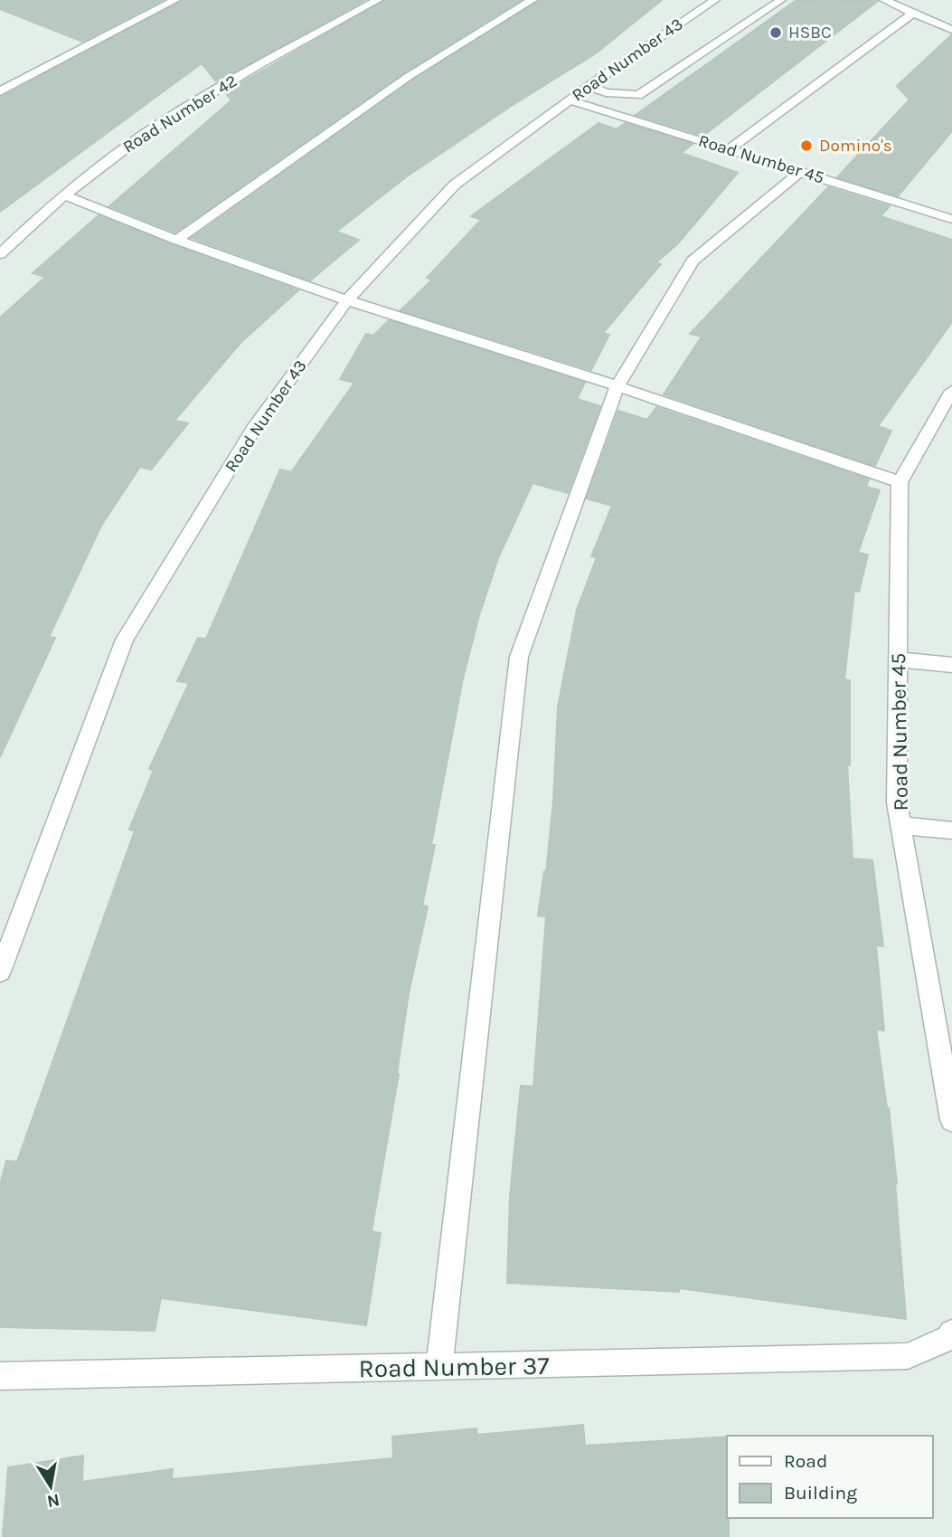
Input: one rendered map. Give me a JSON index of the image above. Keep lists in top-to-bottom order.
{
  "streets": {
    "street": [
      "Road Number 43",
      "Road Number 42",
      "Road Number 45",
      "Road Number 37"
    ]
  },
  "crossings": [
    ["Road Number 43", "Road Number 45"]
  ],
  "places": ["HSBC", "Domino's"],
  "legend": ["Road", "Building"],
  "north": "bottom"
}
